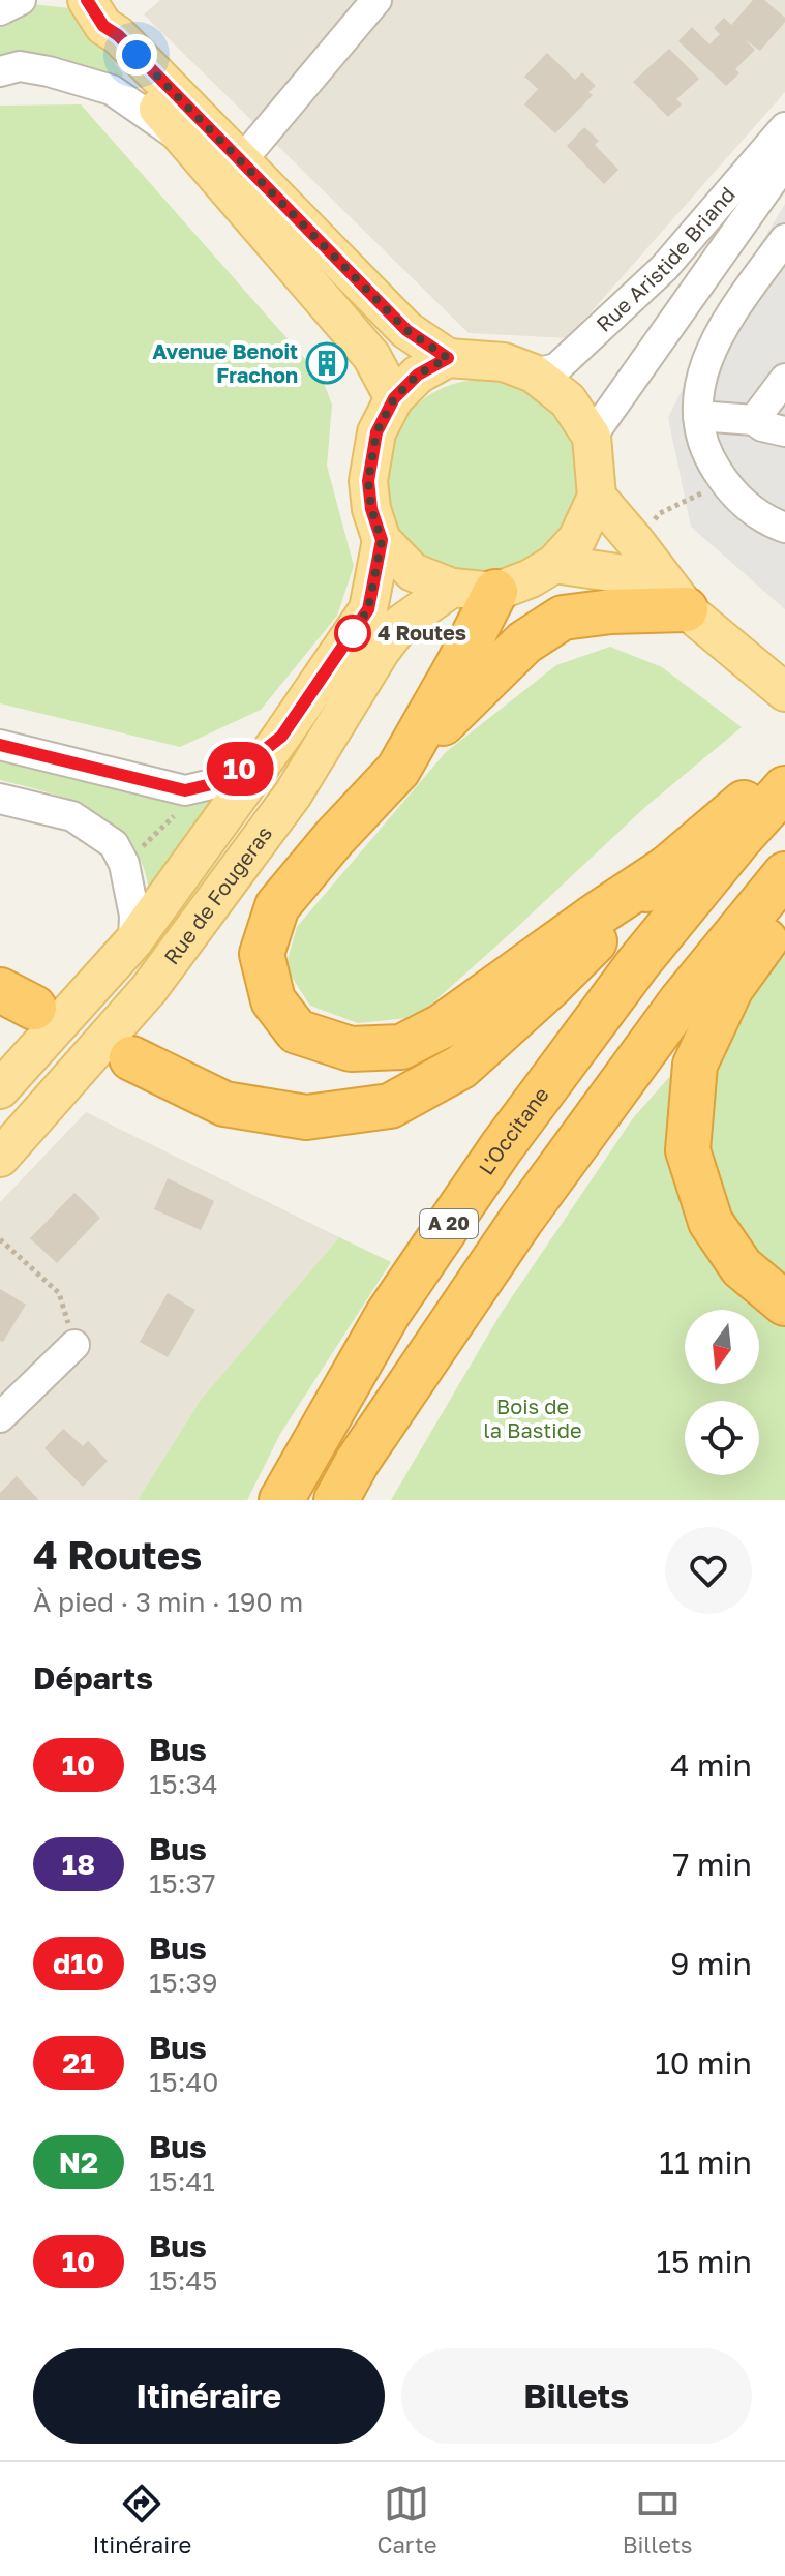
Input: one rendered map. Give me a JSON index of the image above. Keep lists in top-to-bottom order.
{
  "streets": {
    "highway": ["L'Occitane", "A 20"],
    "main road": ["Rue de Fougeras"],
    "street": ["Rue Aristide Briand"]
  },
  "crossings": [
    ["Rue Aristide Briand", "Rue de Fougeras"]
  ],
  "parks": ["Bois de la Bastide"],
  "places": {
    "building": ["Avenue Benoit Frachon"],
    "other": ["4 Routes"]
  },
  "lines": ["bus line 10"],
  "north": "bottom",
  "page": {
    "on_map": "10",
    "heading": [
      ["4 Routes", "À pied · 3 min · 190 m"],
      "Départs"
    ],
    "list": [
      {
        "mark": "10",
        "name": "Bus",
        "note": "15:34",
        "value": "4 min"
      },
      {
        "mark": "18",
        "name": "Bus",
        "note": "15:37",
        "value": "7 min"
      },
      {
        "mark": "d10",
        "name": "Bus",
        "note": "15:39",
        "value": "9 min"
      },
      {
        "mark": "21",
        "name": "Bus",
        "note": "15:40",
        "value": "10 min"
      },
      {
        "mark": "N2",
        "name": "Bus",
        "note": "15:41",
        "value": "11 min"
      },
      {
        "mark": "10",
        "name": "Bus",
        "note": "15:45",
        "value": "15 min"
      }
    ],
    "buttons": ["Itinéraire", "Billets"],
    "tabs": ["Itinéraire", "Carte", "Billets"]
  }
}
